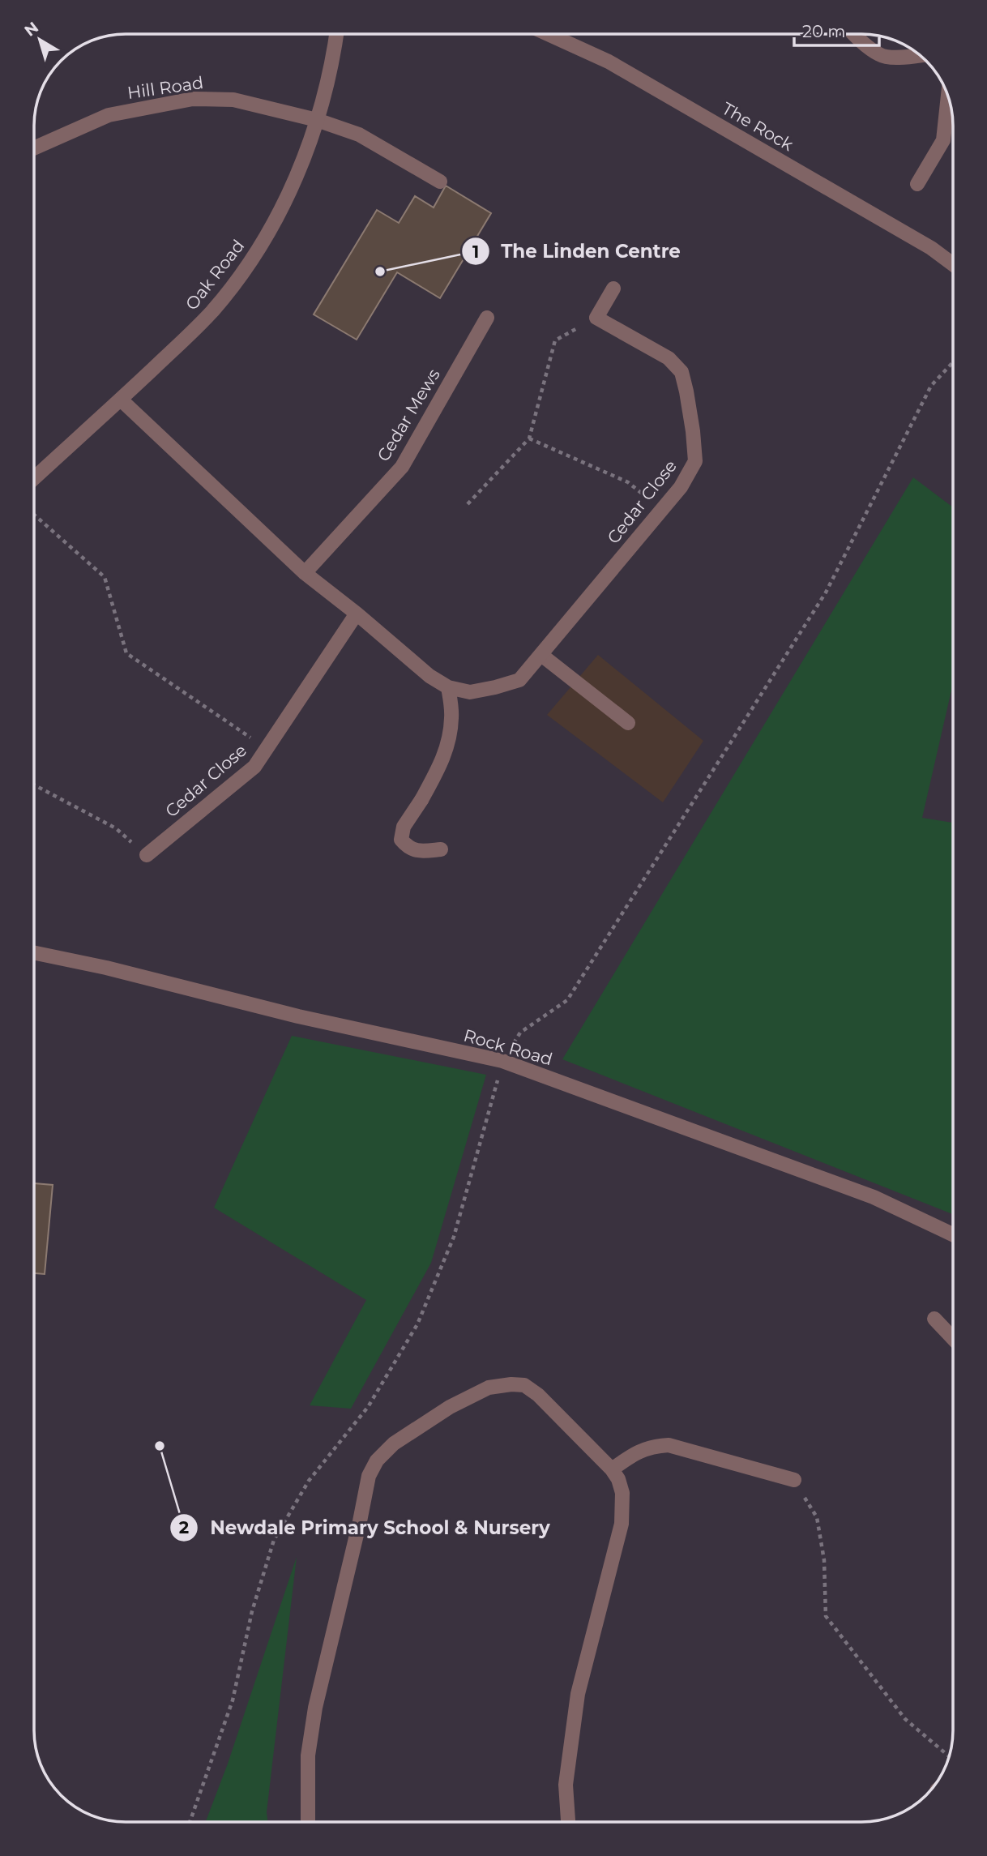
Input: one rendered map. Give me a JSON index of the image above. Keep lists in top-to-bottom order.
{
  "streets": {
    "street": [
      "Hill Road",
      "The Rock",
      "Oak Road",
      "Cedar Mews",
      "Cedar Close",
      "Rock Road"
    ]
  },
  "crossings": [
    ["Hill Road", "Oak Road"],
    ["Oak Road", "Cedar Close"],
    ["Cedar Mews", "Cedar Close"]
  ],
  "places": ["The Linden Centre", "Newdale Primary School & Nursery"],
  "scale_bar": "20 m",
  "north": "top left"
}
